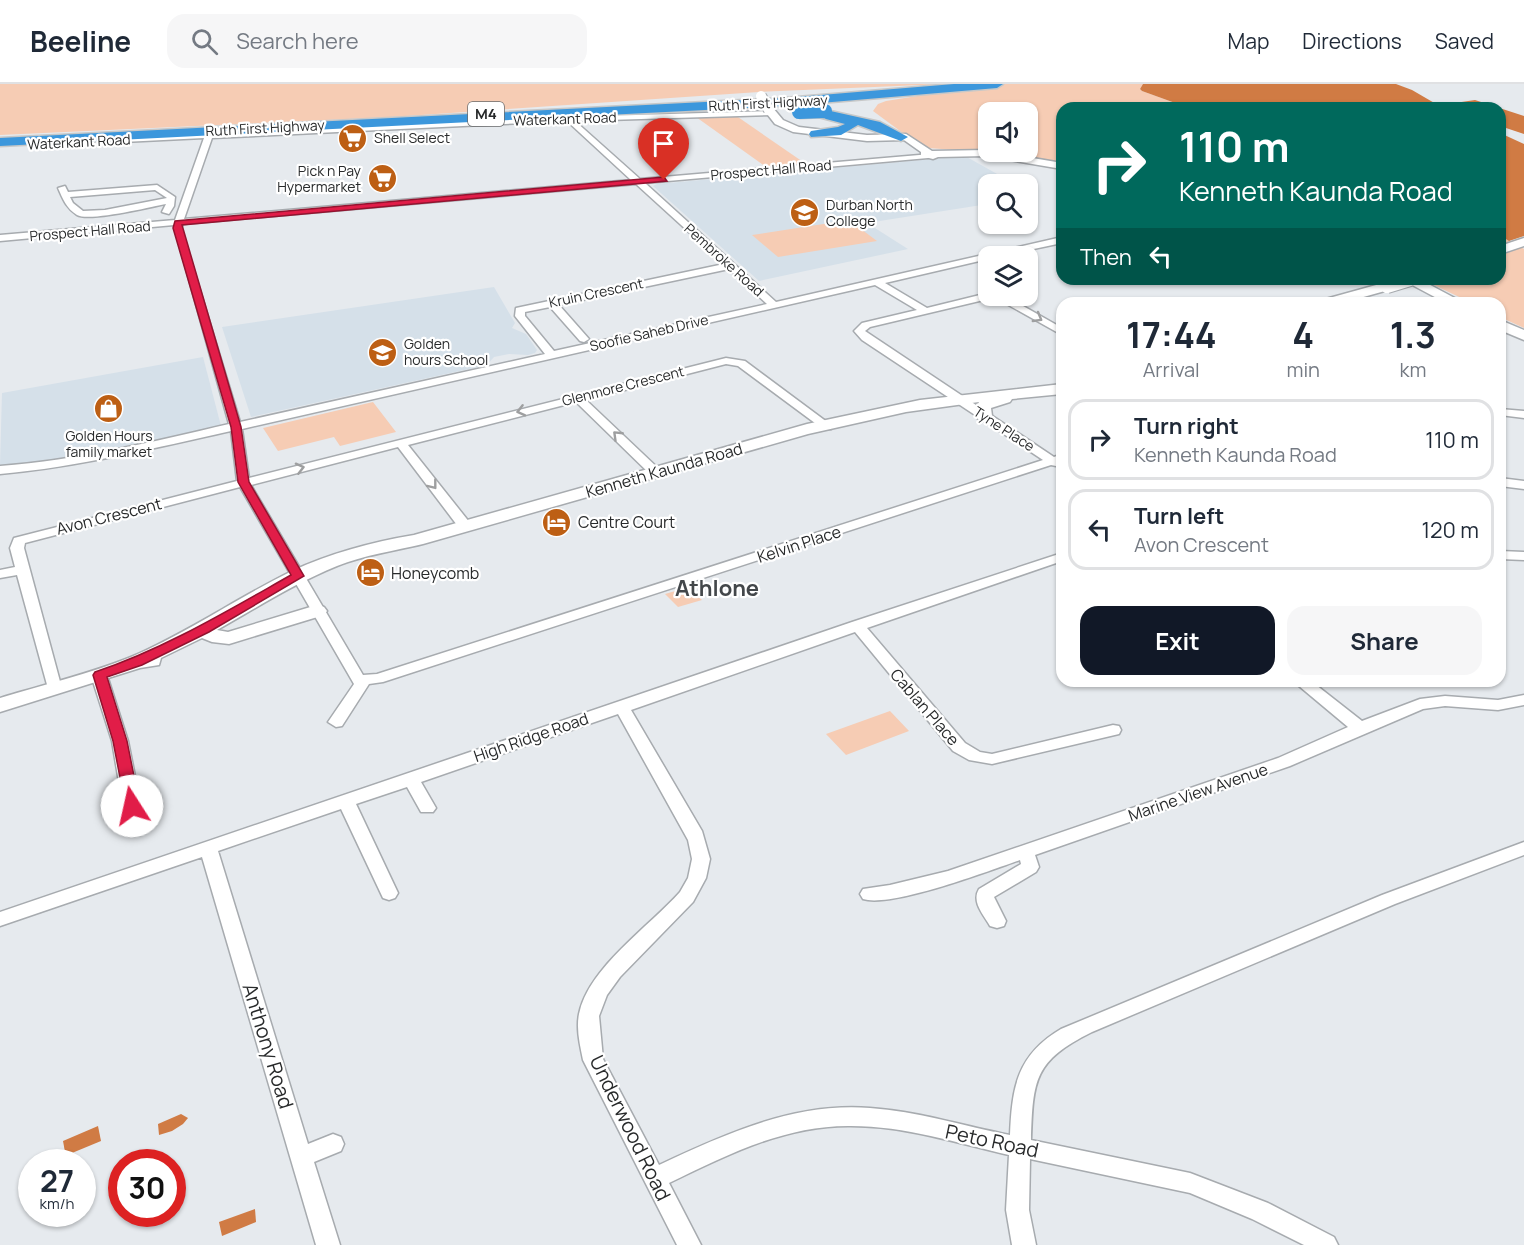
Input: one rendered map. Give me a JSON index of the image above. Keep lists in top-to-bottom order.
{
  "streets": {
    "highway": ["Ruth First Highway", "M4"],
    "main road": ["Kenneth Kaunda Road"],
    "street": [
      "Waterkant Road",
      "Prospect Hall Road",
      "Pembroke Road",
      "Kruin Crescent",
      "Soofie Saheb Drive",
      "Glenmore Crescent",
      "Tyne Place",
      "Avon Crescent",
      "Kelvin Place",
      "Cablan Place",
      "High Ridge Road",
      "Marine View Avenue",
      "Anthony Road",
      "Underwood Road",
      "Peto Road"
    ]
  },
  "crossings": [
    ["Ruth First Highway", "Waterkant Road"],
    ["Waterkant Road", "Pembroke Road"],
    ["Prospect Hall Road", "Pembroke Road"],
    ["Pembroke Road", "Kruin Crescent"],
    ["Pembroke Road", "Soofie Saheb Drive"],
    ["Kruin Crescent", "Soofie Saheb Drive"],
    ["Glenmore Crescent", "Kenneth Kaunda Road"],
    ["Glenmore Crescent", "Avon Crescent"],
    ["Tyne Place", "Kenneth Kaunda Road"],
    ["Kenneth Kaunda Road", "Avon Crescent"],
    ["Cablan Place", "High Ridge Road"],
    ["High Ridge Road", "Anthony Road"],
    ["High Ridge Road", "Underwood Road"],
    ["Underwood Road", "Peto Road"]
  ],
  "districts": ["Athlone"],
  "places": {
    "supermarket": ["Shell Select", "Pick n Pay Hypermarket"],
    "school or university": ["Durban North College", "Golden hours School"],
    "shop": ["Golden Hours family market"],
    "hotel": ["Centre Court", "Honeycomb"]
  },
  "page": {
    "header": "Beeline",
    "search": "Search here",
    "nav": ["Map", "Directions", "Saved"],
    "turn": ["110 m", "Kenneth Kaunda Road"],
    "then": "Then",
    "eta": [
      "17:44",
      "Arrival",
      "4",
      "min",
      "1.3",
      "km"
    ],
    "list": [
      {
        "name": "Turn right",
        "note": "Kenneth Kaunda Road",
        "value": "110 m"
      },
      {
        "name": "Turn left",
        "note": "Avon Crescent",
        "value": "120 m"
      }
    ],
    "buttons": ["Exit", "Share"],
    "speed": "27 km/h",
    "limit": "30"
  }
}
